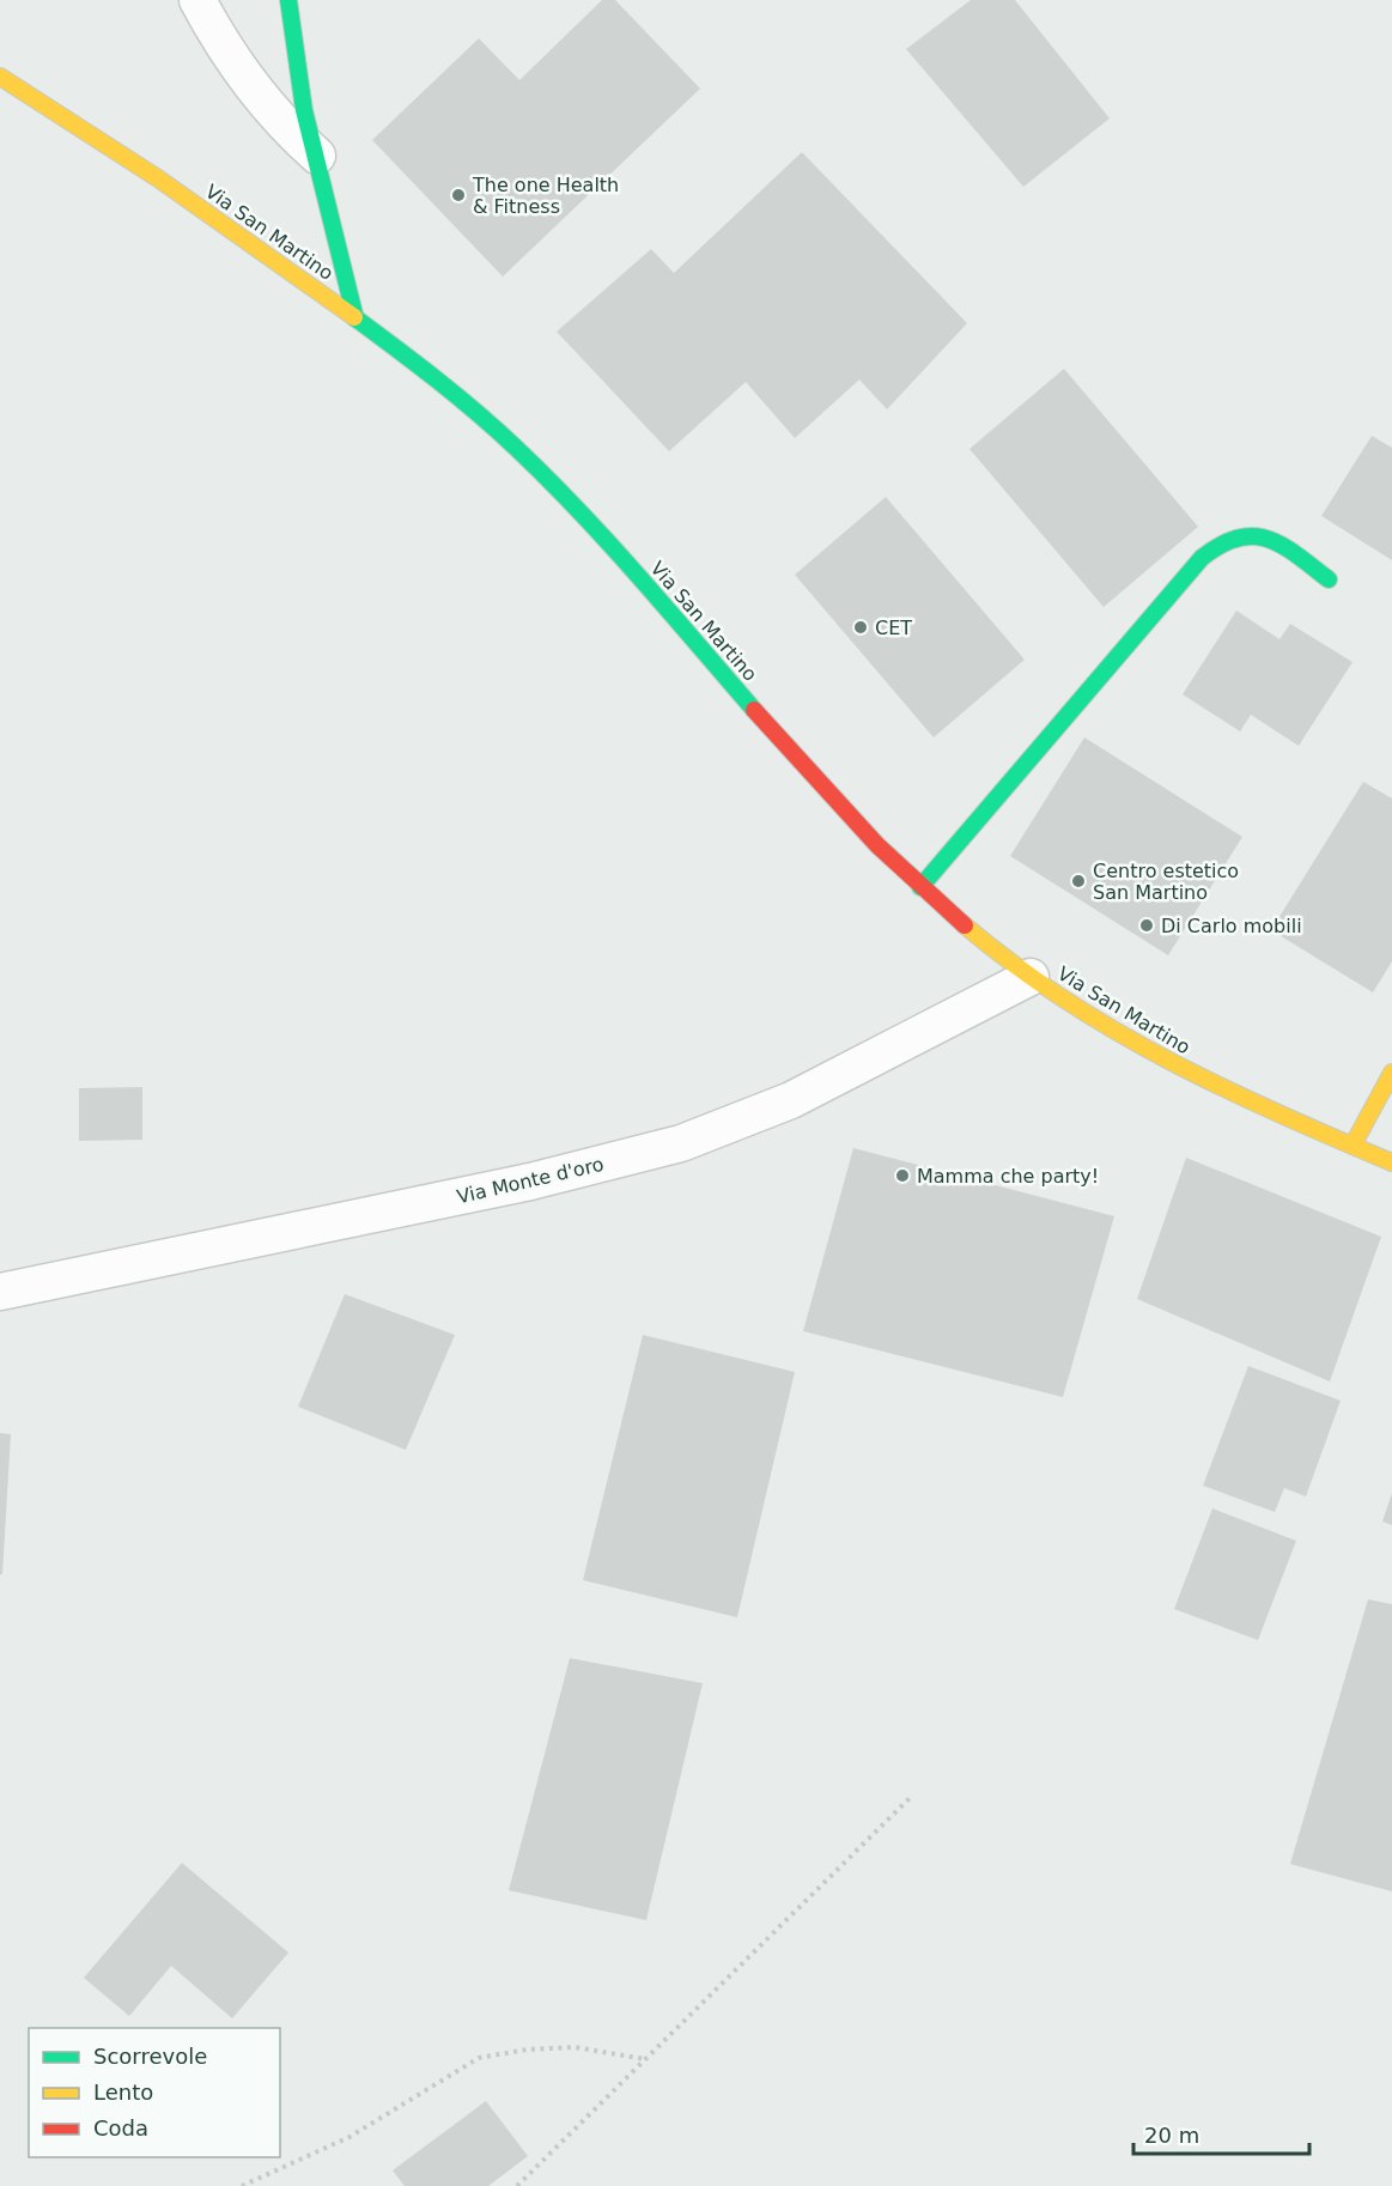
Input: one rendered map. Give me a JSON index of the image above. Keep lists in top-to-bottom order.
{
  "streets": {
    "street": ["Via San Martino"],
    "lane": ["Via Monte d'oro"]
  },
  "crossings": [
    ["Via San Martino", "Via Monte d'oro"]
  ],
  "places": [
    "The one Health & Fitness",
    "CET",
    "Centro estetico San Martino",
    "Di Carlo mobili",
    "Mamma che party!"
  ],
  "legend": ["Scorrevole", "Lento", "Coda"],
  "scale_bar": "20 m"
}
